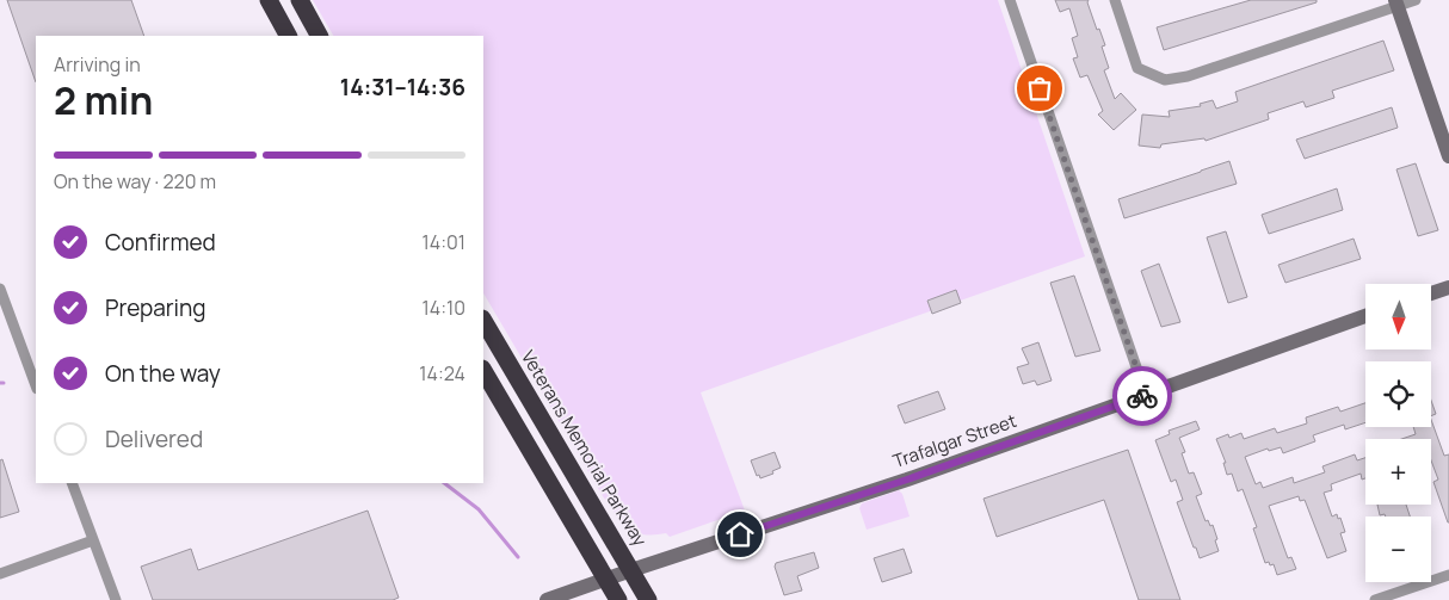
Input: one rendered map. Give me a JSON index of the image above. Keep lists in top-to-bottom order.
{
  "streets": {
    "highway": ["Veterans Memorial Parkway"],
    "main road": ["Trafalgar Street"]
  },
  "crossings": [
    ["Trafalgar Street", "Veterans Memorial Parkway"]
  ],
  "north": "bottom",
  "page": {
    "heading": ["2 min", "Arriving in", "14:31–14:36"],
    "bar": "On the way · 220 m",
    "list": [
      ["Confirmed", "14:01"],
      ["Preparing", "14:10"],
      ["On the way", "14:24"],
      "Delivered"
    ],
    "map_buttons": ["+", "−"]
  }
}
